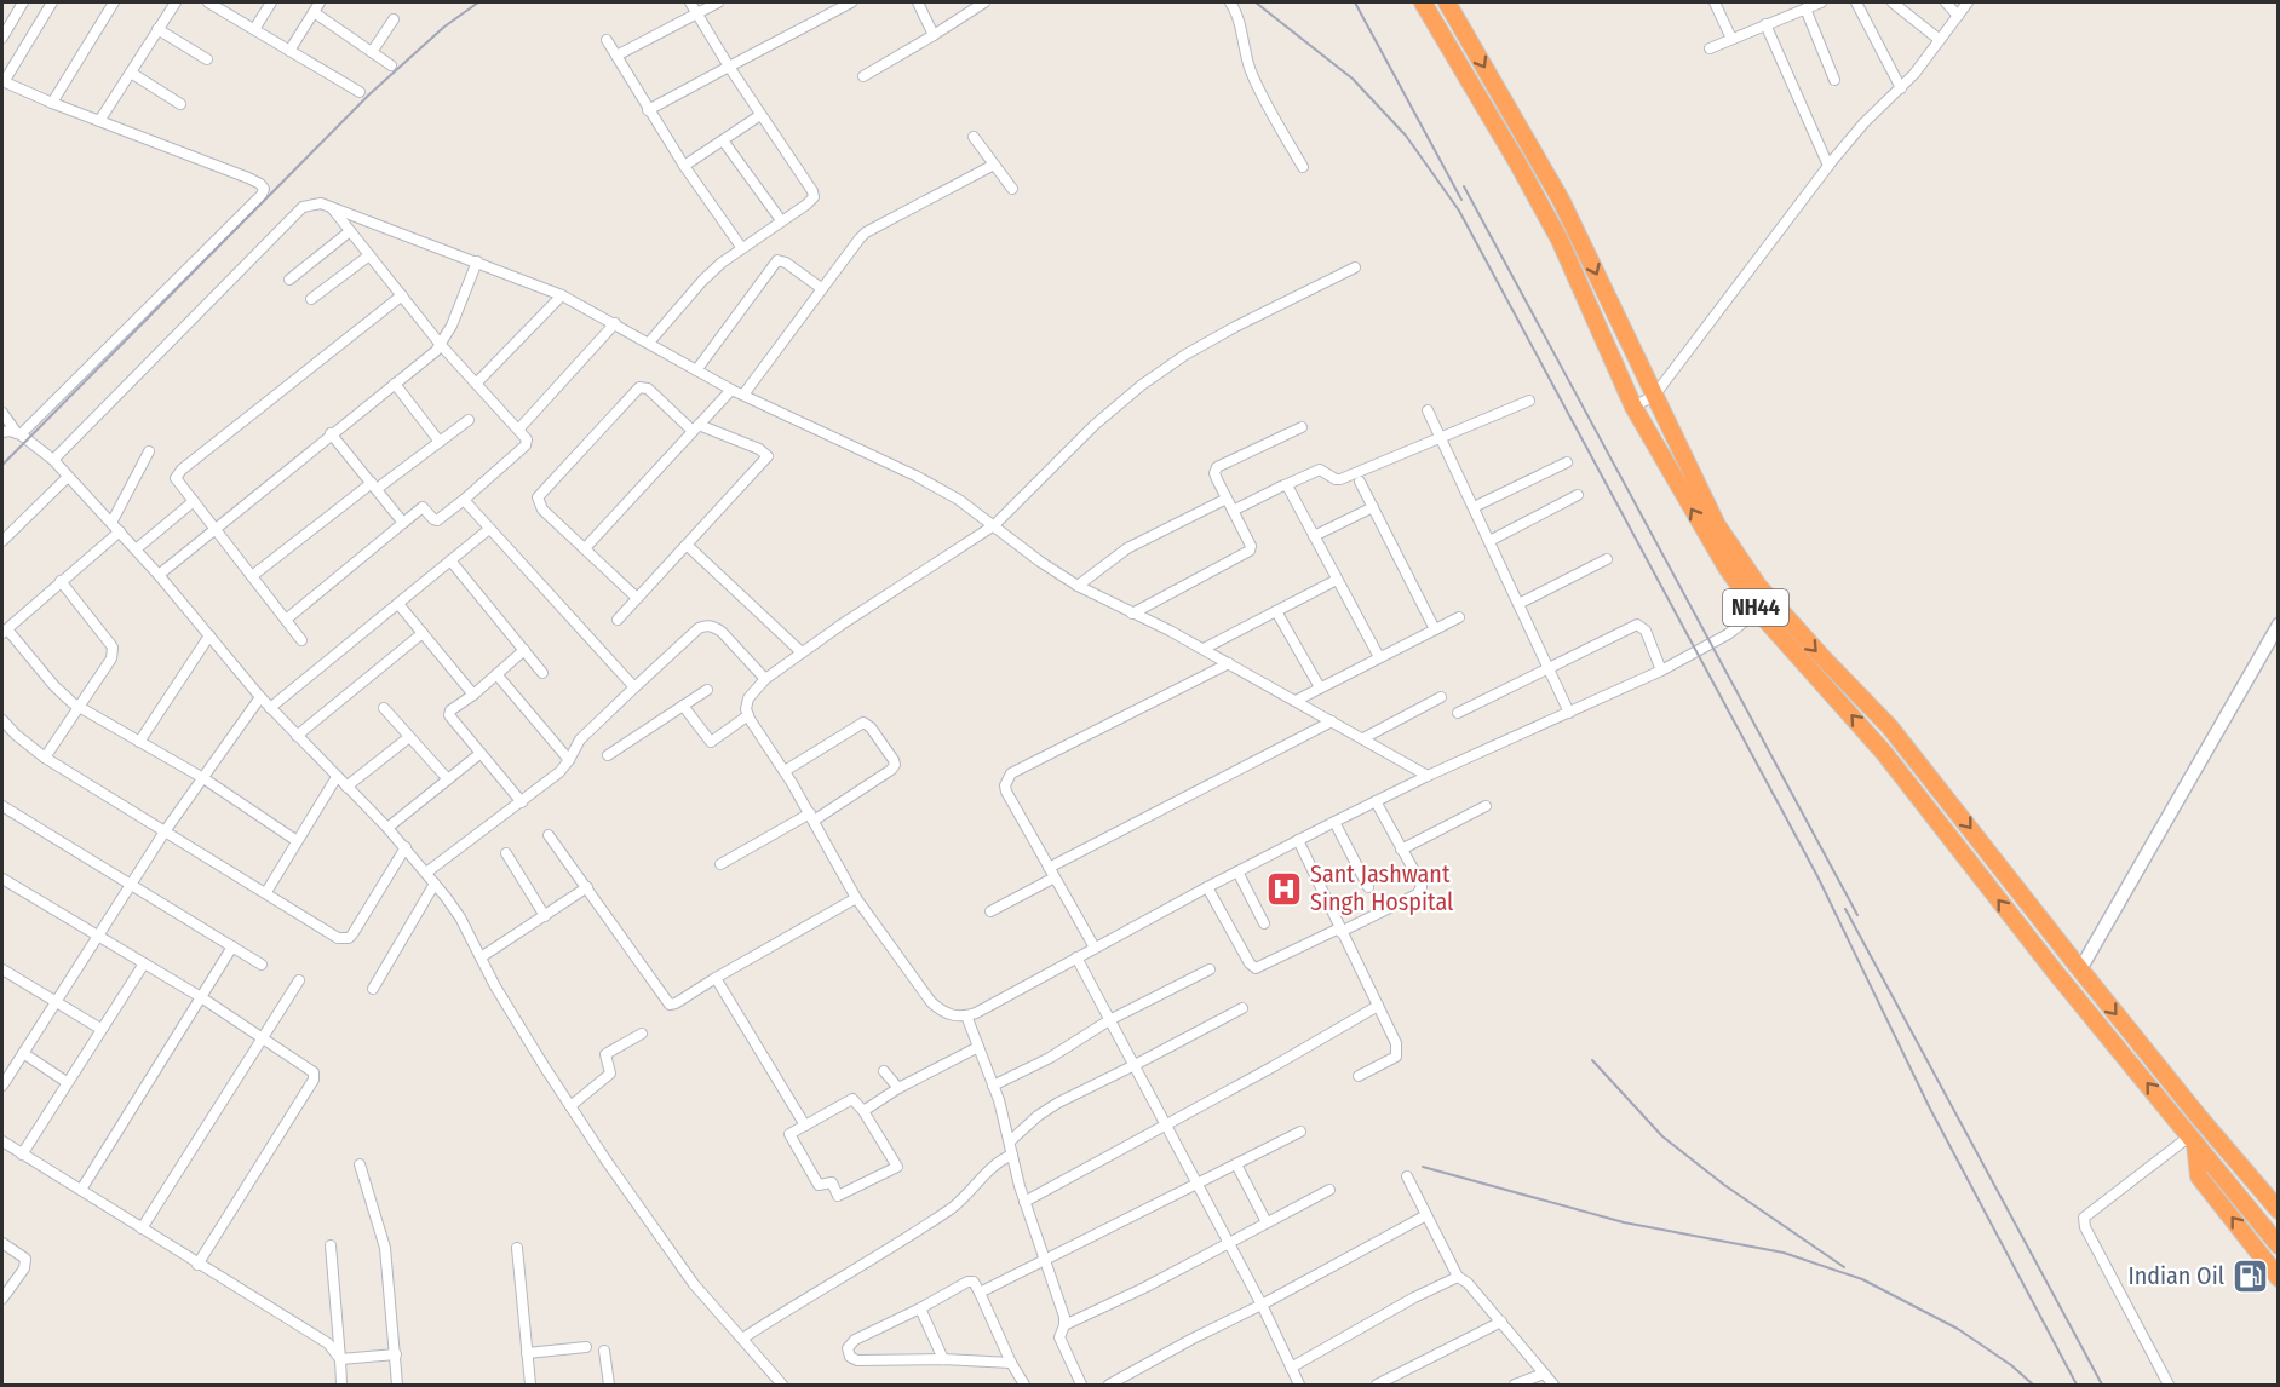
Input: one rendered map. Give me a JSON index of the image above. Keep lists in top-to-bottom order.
{
  "streets": {
    "highway": ["NH44"]
  },
  "places": {
    "hospital": ["Sant Jashwant Singh Hospital"],
    "fuel station": ["Indian Oil"]
  }
}
